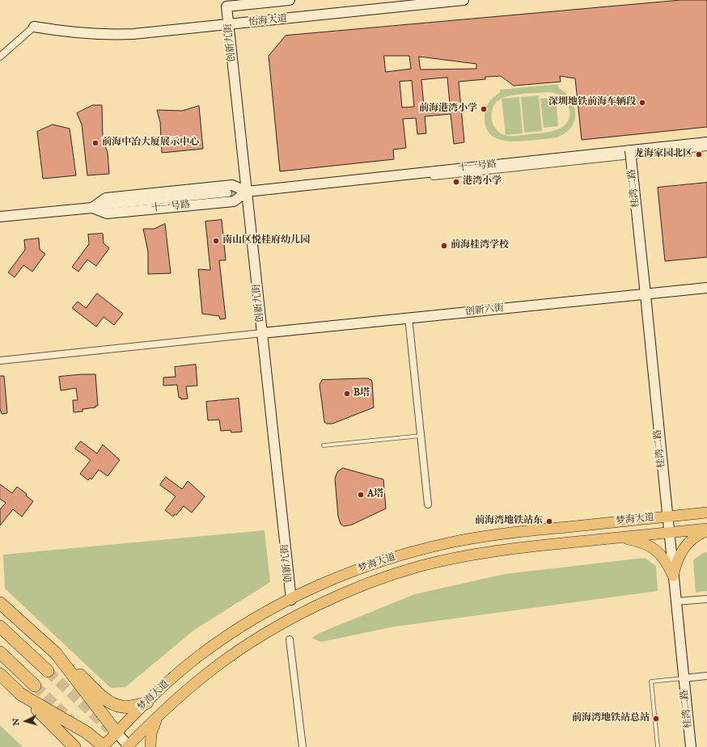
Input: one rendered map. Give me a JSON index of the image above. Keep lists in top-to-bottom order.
{
  "streets": {
    "main road": ["梦海大道"],
    "street": [
      "怡海大道",
      "创新九街",
      "十一号路",
      "桂湾二路",
      "创新六街"
    ]
  },
  "crossings": [
    ["怡海大道", "创新九街"],
    ["创新九街", "十一号路"],
    ["创新九街", "创新六街"],
    ["创新九街", "梦海大道"],
    ["十一号路", "桂湾二路"],
    ["桂湾二路", "创新六街"],
    ["桂湾二路", "梦海大道"]
  ],
  "places": [
    "深圳地铁前海车辆段",
    "前海港湾小学",
    "前海中冶大厦展示中心",
    "龙海家园北区",
    "港湾小学",
    "南山区悦桂府幼儿园",
    "前海桂湾学校",
    "B塔",
    "A塔",
    "前海湾地铁站东",
    "前海湾地铁站总站"
  ],
  "north": "left"
}
